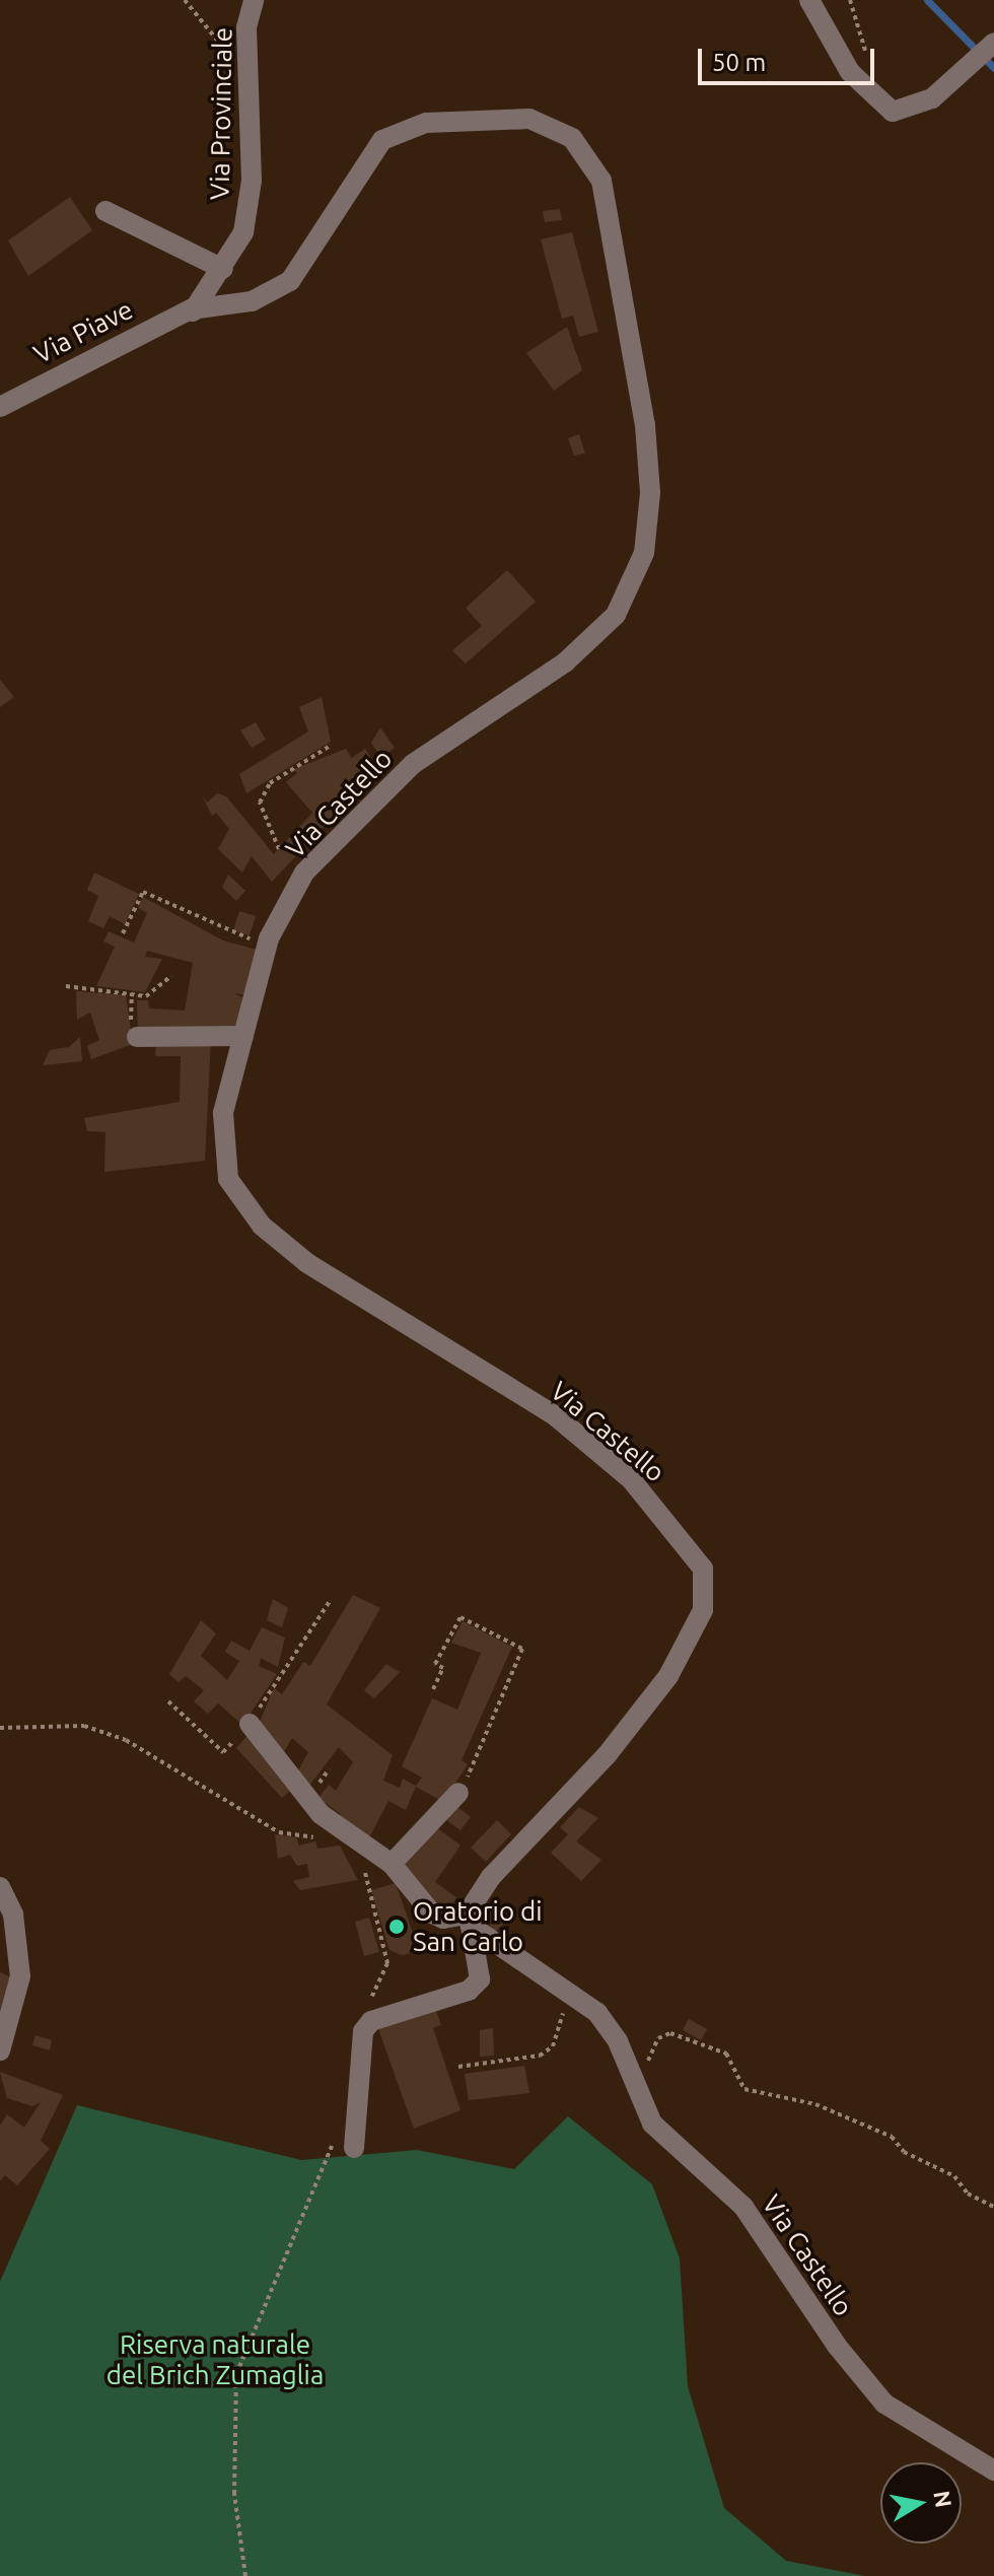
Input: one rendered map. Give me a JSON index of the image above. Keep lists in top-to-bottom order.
{
  "streets": {
    "street": ["Via Provinciale", "Via Piave", "Via Castello"]
  },
  "crossings": [
    ["Via Provinciale", "Via Piave"],
    ["Via Provinciale", "Via Castello"],
    ["Via Piave", "Via Castello"]
  ],
  "parks": ["Riserva naturale del Brich Zumaglia"],
  "places": ["Oratorio di San Carlo"],
  "scale_bar": "50 m",
  "north": "right"
}
